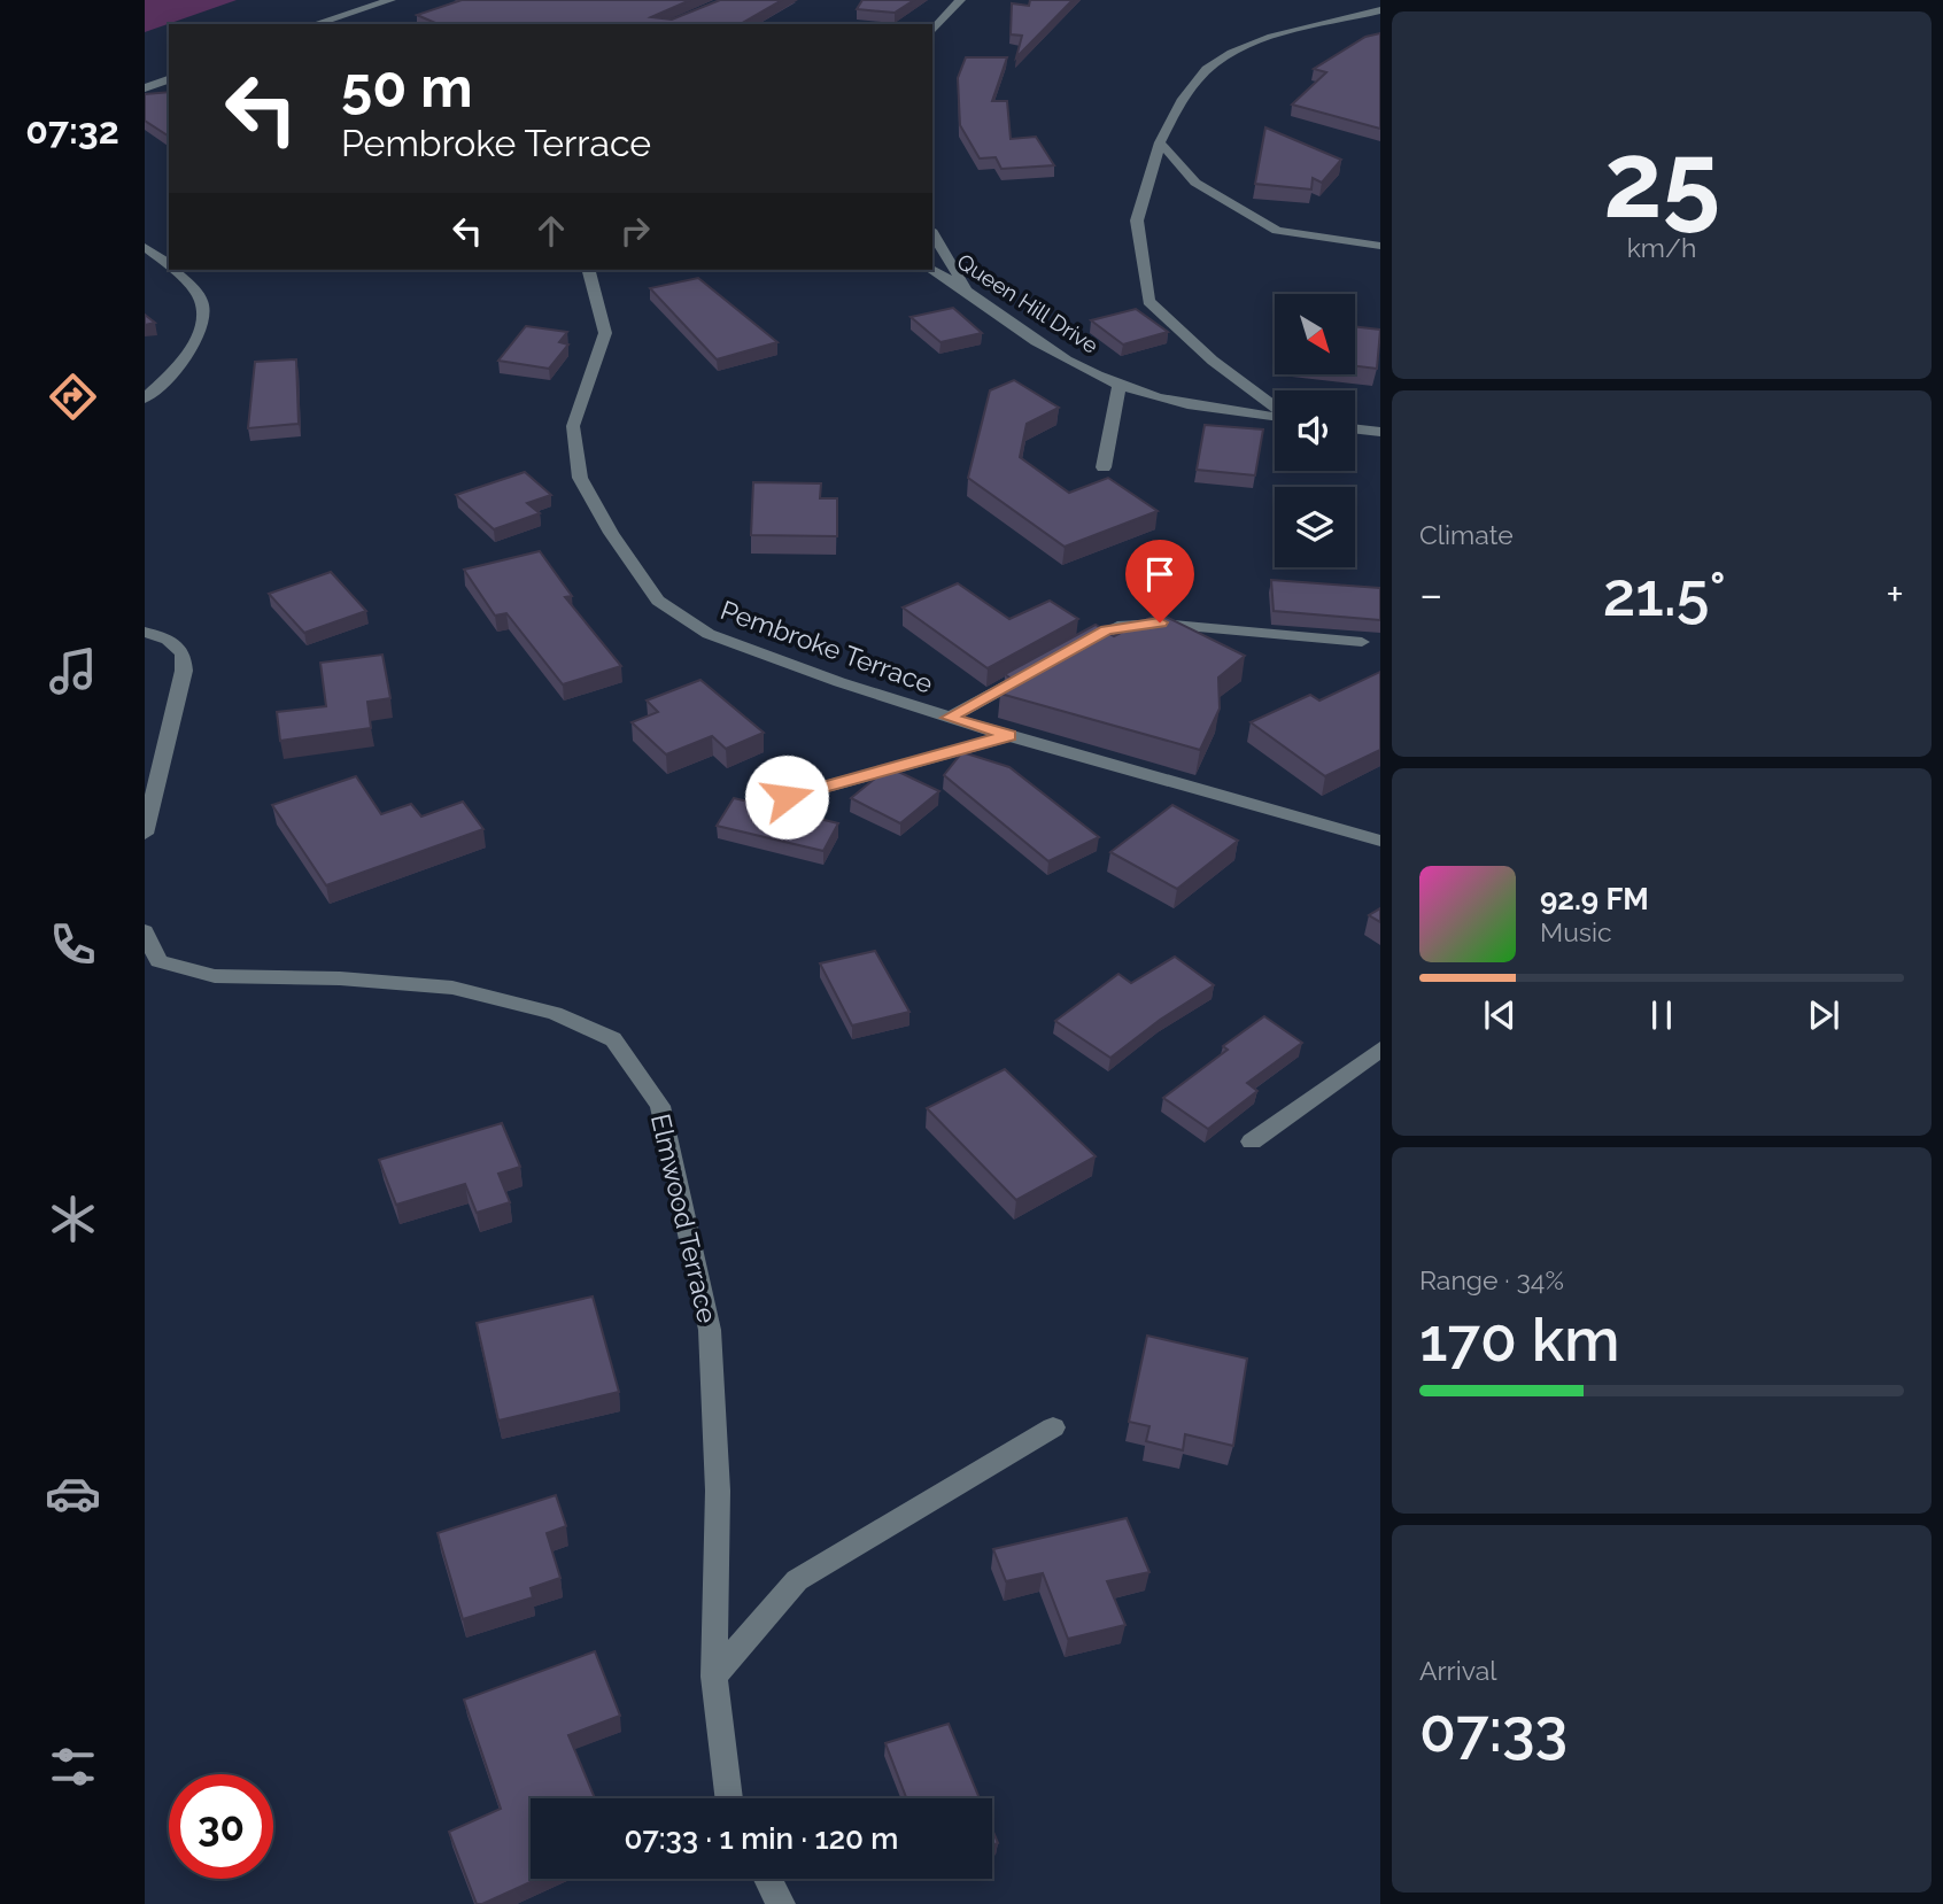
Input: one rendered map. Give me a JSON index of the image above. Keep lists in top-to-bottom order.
{
  "streets": {
    "street": ["Queen Hill Drive", "Pembroke Terrace", "Elmwood Terrace"]
  },
  "north": "bottom right",
  "page": {
    "tabs": "07:32",
    "tile": [
      ["25", "km/h"],
      "Climate",
      ["Range · 34%", "170 km"],
      ["Arrival", "07:33"]
    ],
    "turn": ["50 m", "Pembroke Terrace"],
    "heat": ["−", "21.5°", "+"],
    "song": ["92.9 FM", "Music"],
    "limit": "30",
    "trip": "07:33 · 1 min · 120 m"
  }
}
